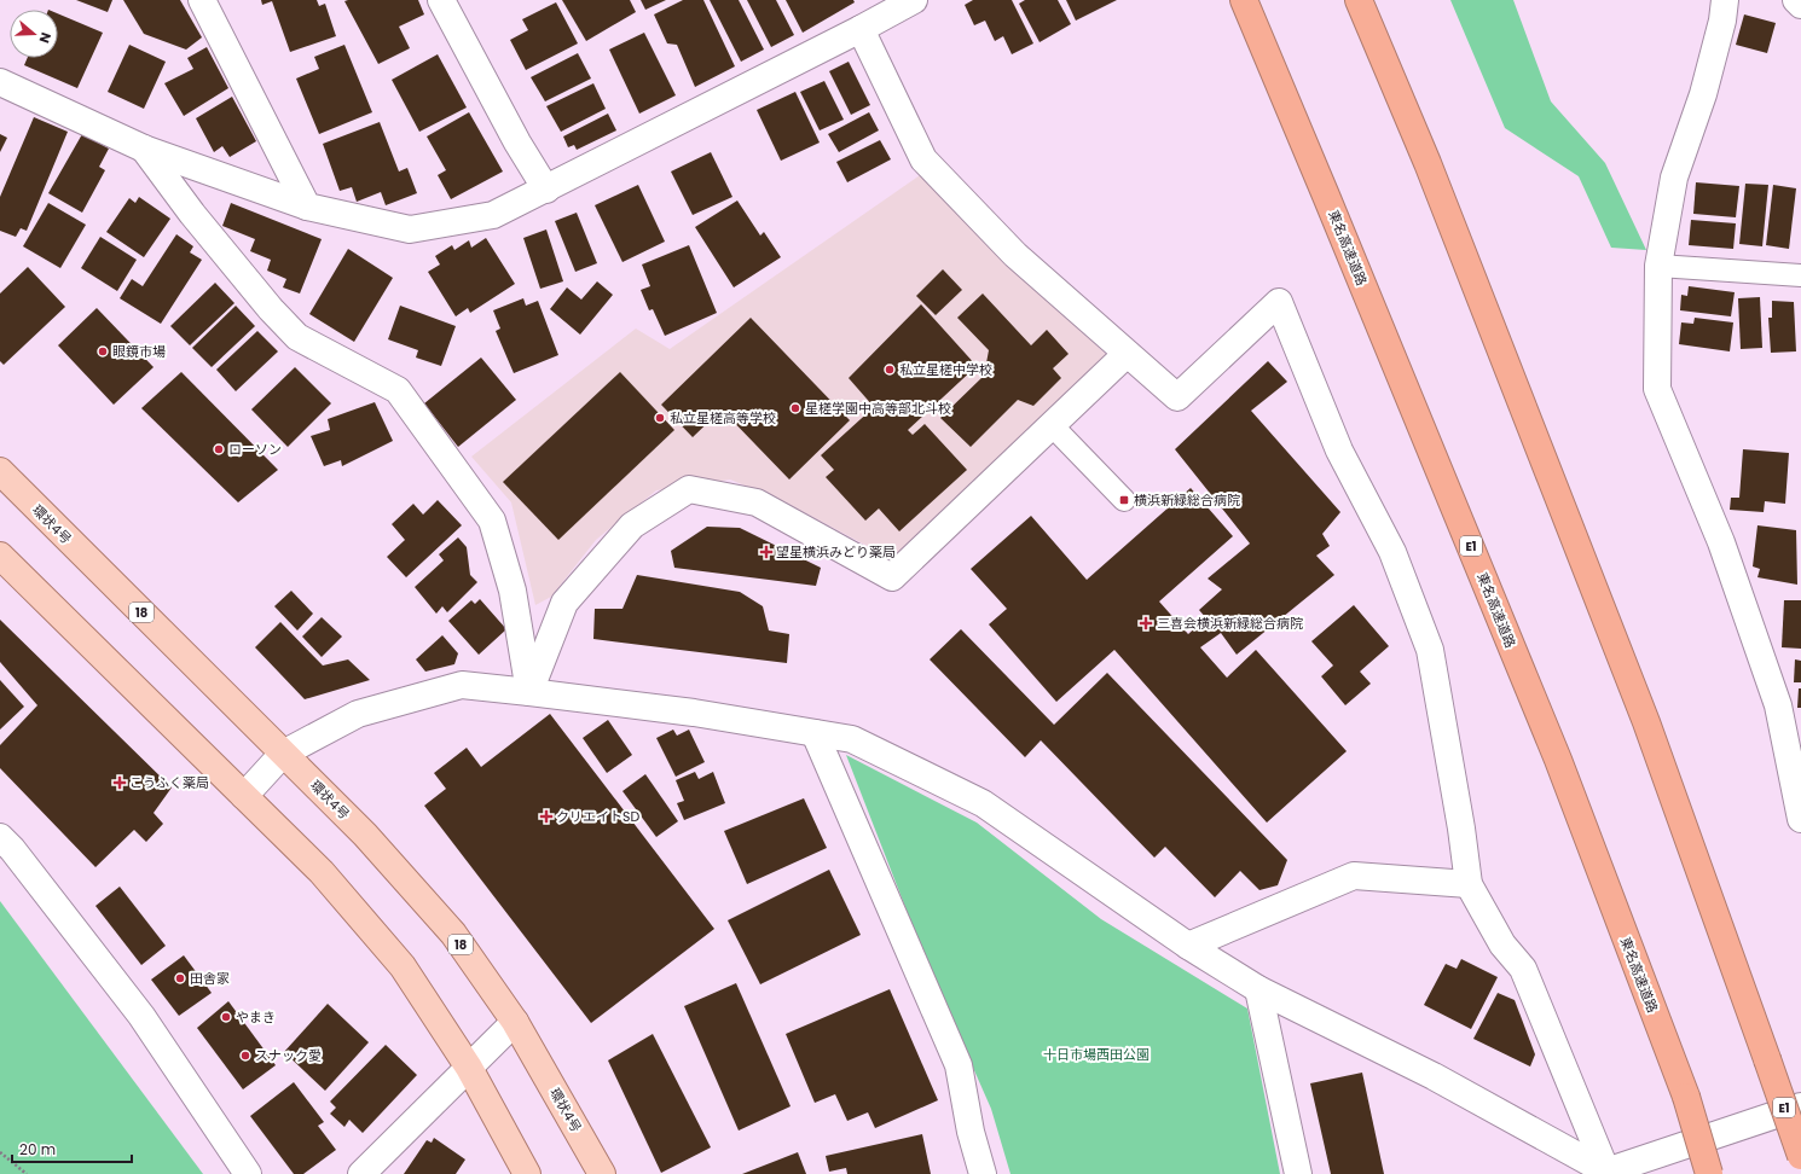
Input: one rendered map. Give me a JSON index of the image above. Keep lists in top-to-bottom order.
{
  "streets": {
    "highway": ["東名高速道路", "E1"],
    "main road": ["環状4号", "18"]
  },
  "parks": ["十日市場西田公園"],
  "places": {
    "other": [
      "眼鏡市場",
      "私立星槎中学校",
      "星槎学園中高等部北斗校",
      "私立星槎高等学校",
      "ローソン",
      "田舎家",
      "やまき",
      "スナック愛"
    ],
    "transit": ["横浜新緑総合病院"],
    "health": [
      "望星横浜みどり薬局",
      "三喜会横浜新緑総合病院",
      "こうふく薬局",
      "クリエイトSD"
    ]
  },
  "scale_bar": "20 m",
  "north": "right"
}
